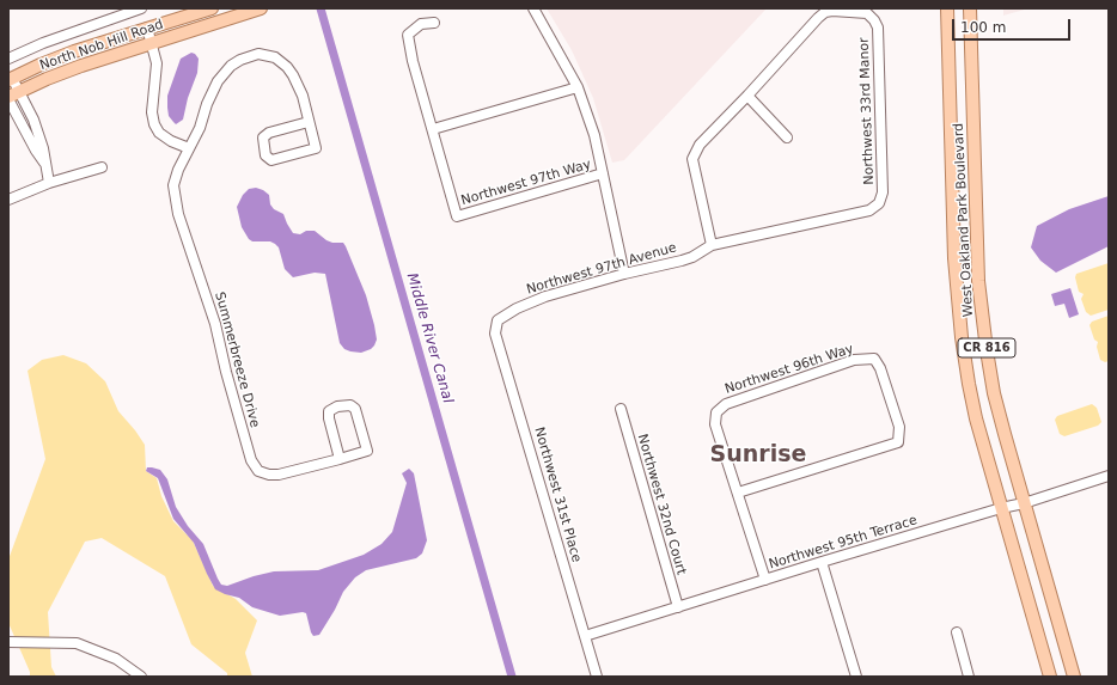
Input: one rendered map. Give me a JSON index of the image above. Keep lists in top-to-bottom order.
{
  "streets": {
    "main road": ["North Nob Hill Road", "West Oakland Park Boulevard", "CR 816"],
    "street": [
      "Northwest 33rd Manor",
      "Northwest 97th Way",
      "Northwest 97th Avenue",
      "Summerbreeze Drive",
      "Northwest 96th Way",
      "Northwest 31st Place",
      "Northwest 32nd Court",
      "Northwest 95th Terrace"
    ]
  },
  "crossings": [
    ["Northwest 33rd Manor", "Northwest 97th Avenue"],
    ["West Oakland Park Boulevard", "Northwest 95th Terrace"],
    ["Northwest 97th Avenue", "Northwest 31st Place"],
    ["Northwest 31st Place", "Northwest 95th Terrace"],
    ["Northwest 32nd Court", "Northwest 95th Terrace"]
  ],
  "districts": ["Sunrise"],
  "water": ["Middle River Canal"],
  "scale_bar": "100 m"
}
